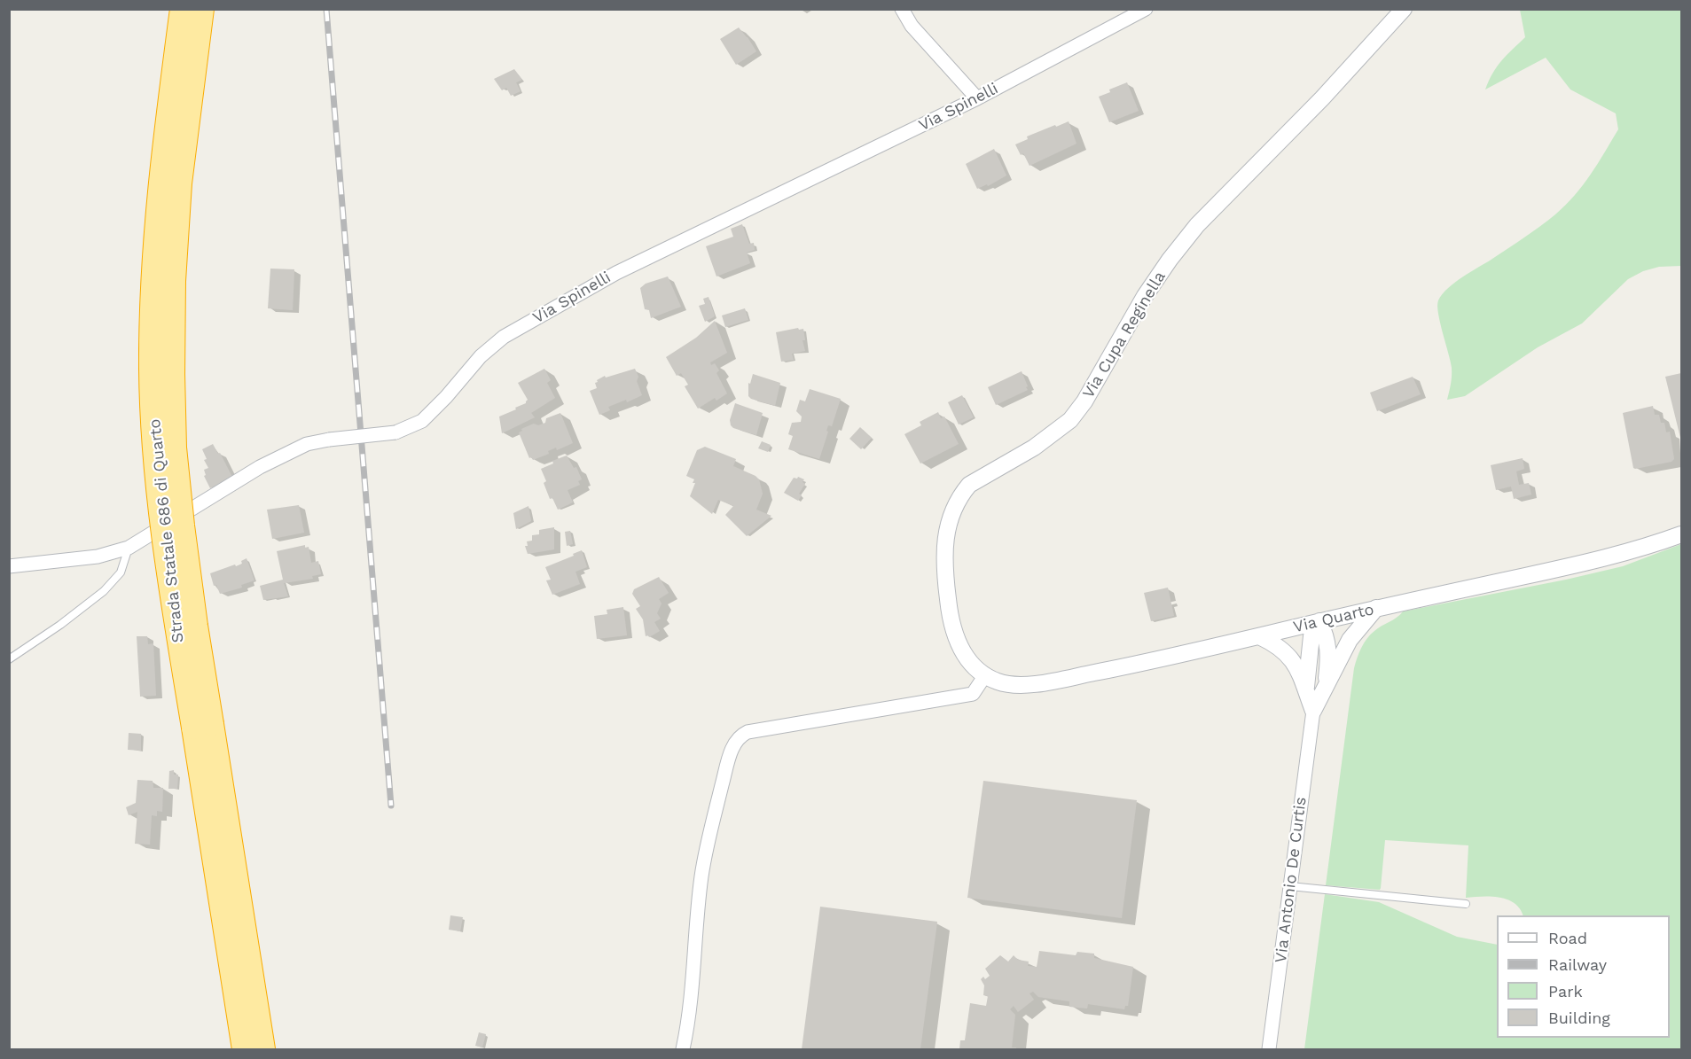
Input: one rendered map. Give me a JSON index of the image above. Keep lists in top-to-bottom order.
{
  "streets": {
    "highway": ["Strada Statale 686 di Quarto"],
    "street": [
      "Via Spinelli",
      "Via Cupa Reginella",
      "Via Quarto",
      "Via Antonio De Curtis"
    ]
  },
  "crossings": [
    ["Via Cupa Reginella", "Via Quarto"]
  ],
  "legend": [
    "Road",
    "Railway",
    "Park",
    "Building"
  ]
}
